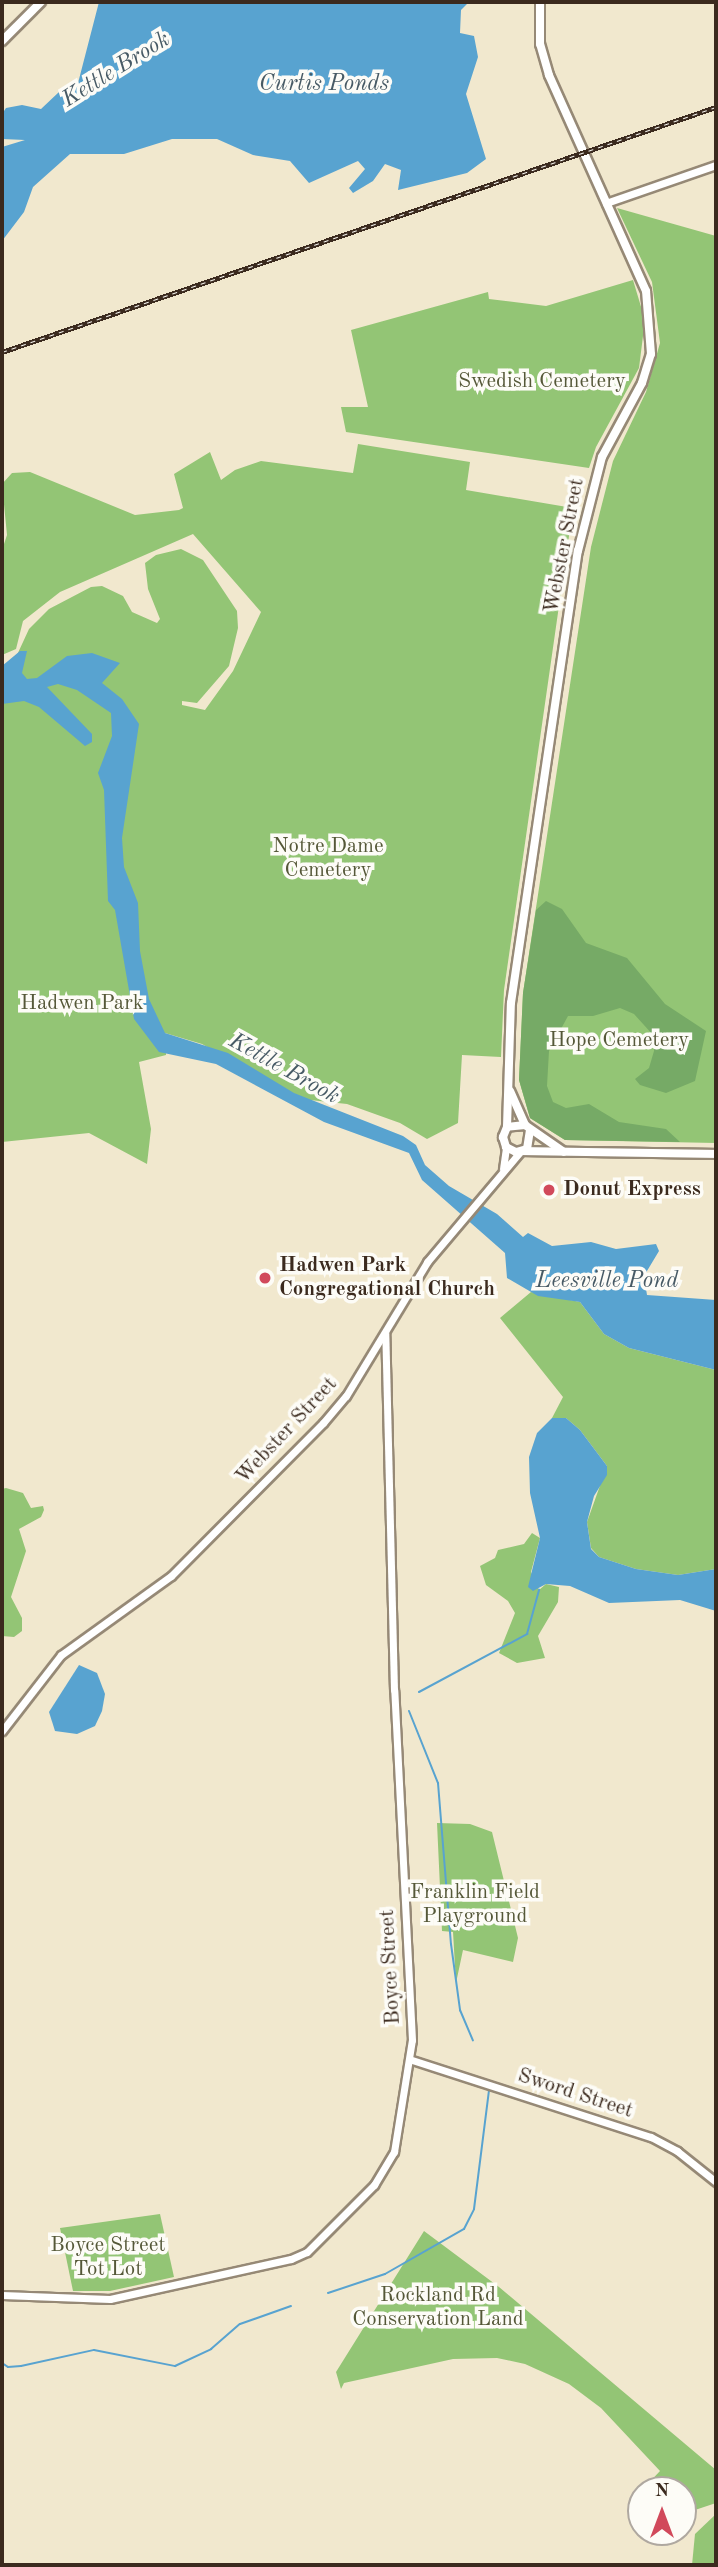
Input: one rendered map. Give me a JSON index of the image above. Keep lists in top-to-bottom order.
{
  "streets": {
    "main road": ["Webster Street"],
    "street": ["Boyce Street", "Sword Street"]
  },
  "crossings": [
    ["Webster Street", "Boyce Street"],
    ["Boyce Street", "Sword Street"]
  ],
  "water": ["Kettle Brook", "Curtis Ponds", "Leesville Pond"],
  "parks": [
    "Swedish Cemetery",
    "Notre Dame Cemetery",
    "Hadwen Park",
    "Hope Cemetery",
    "Franklin Field Playground",
    "Boyce Street Tot Lot",
    "Rockland Rd Conservation Land"
  ],
  "places": ["Donut Express", "Hadwen Park Congregational Church"],
  "north": "top"
}
